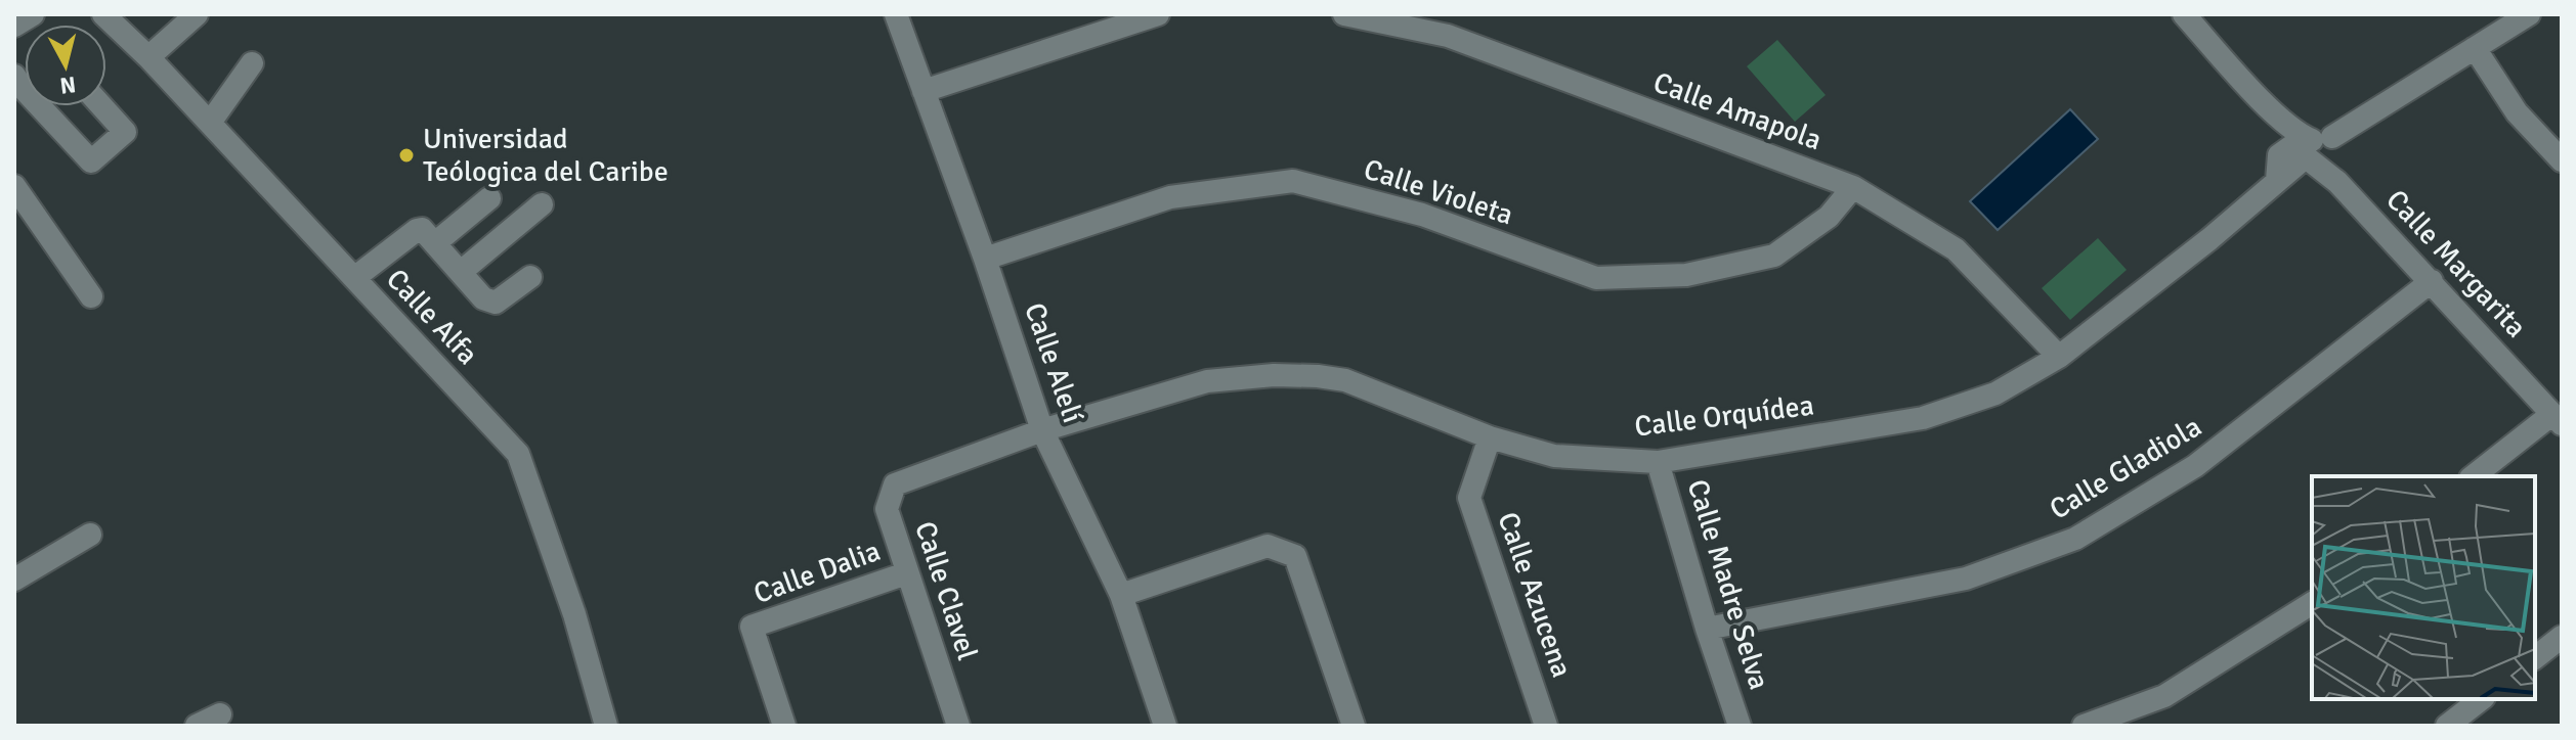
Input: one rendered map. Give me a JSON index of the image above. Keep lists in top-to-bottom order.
{
  "streets": {
    "street": [
      "Calle Amapola",
      "Calle Violeta",
      "Calle Margarita",
      "Calle Alfa",
      "Calle Alelí",
      "Calle Orquídea",
      "Calle Gladiola",
      "Calle Dalia",
      "Calle Madre Selva",
      "Calle Clavel",
      "Calle Azucena"
    ]
  },
  "crossings": [
    ["Calle Amapola", "Calle Violeta"],
    ["Calle Amapola", "Calle Orquídea"],
    ["Calle Violeta", "Calle Alelí"],
    ["Calle Margarita", "Calle Orquídea"],
    ["Calle Margarita", "Calle Gladiola"],
    ["Calle Alelí", "Calle Orquídea"],
    ["Calle Alelí", "Calle Clavel"],
    ["Calle Orquídea", "Calle Madre Selva"],
    ["Calle Orquídea", "Calle Clavel"],
    ["Calle Orquídea", "Calle Azucena"],
    ["Calle Gladiola", "Calle Madre Selva"],
    ["Calle Dalia", "Calle Clavel"]
  ],
  "places": ["Universidad Teólogica del Caribe"],
  "north": "bottom"
}
